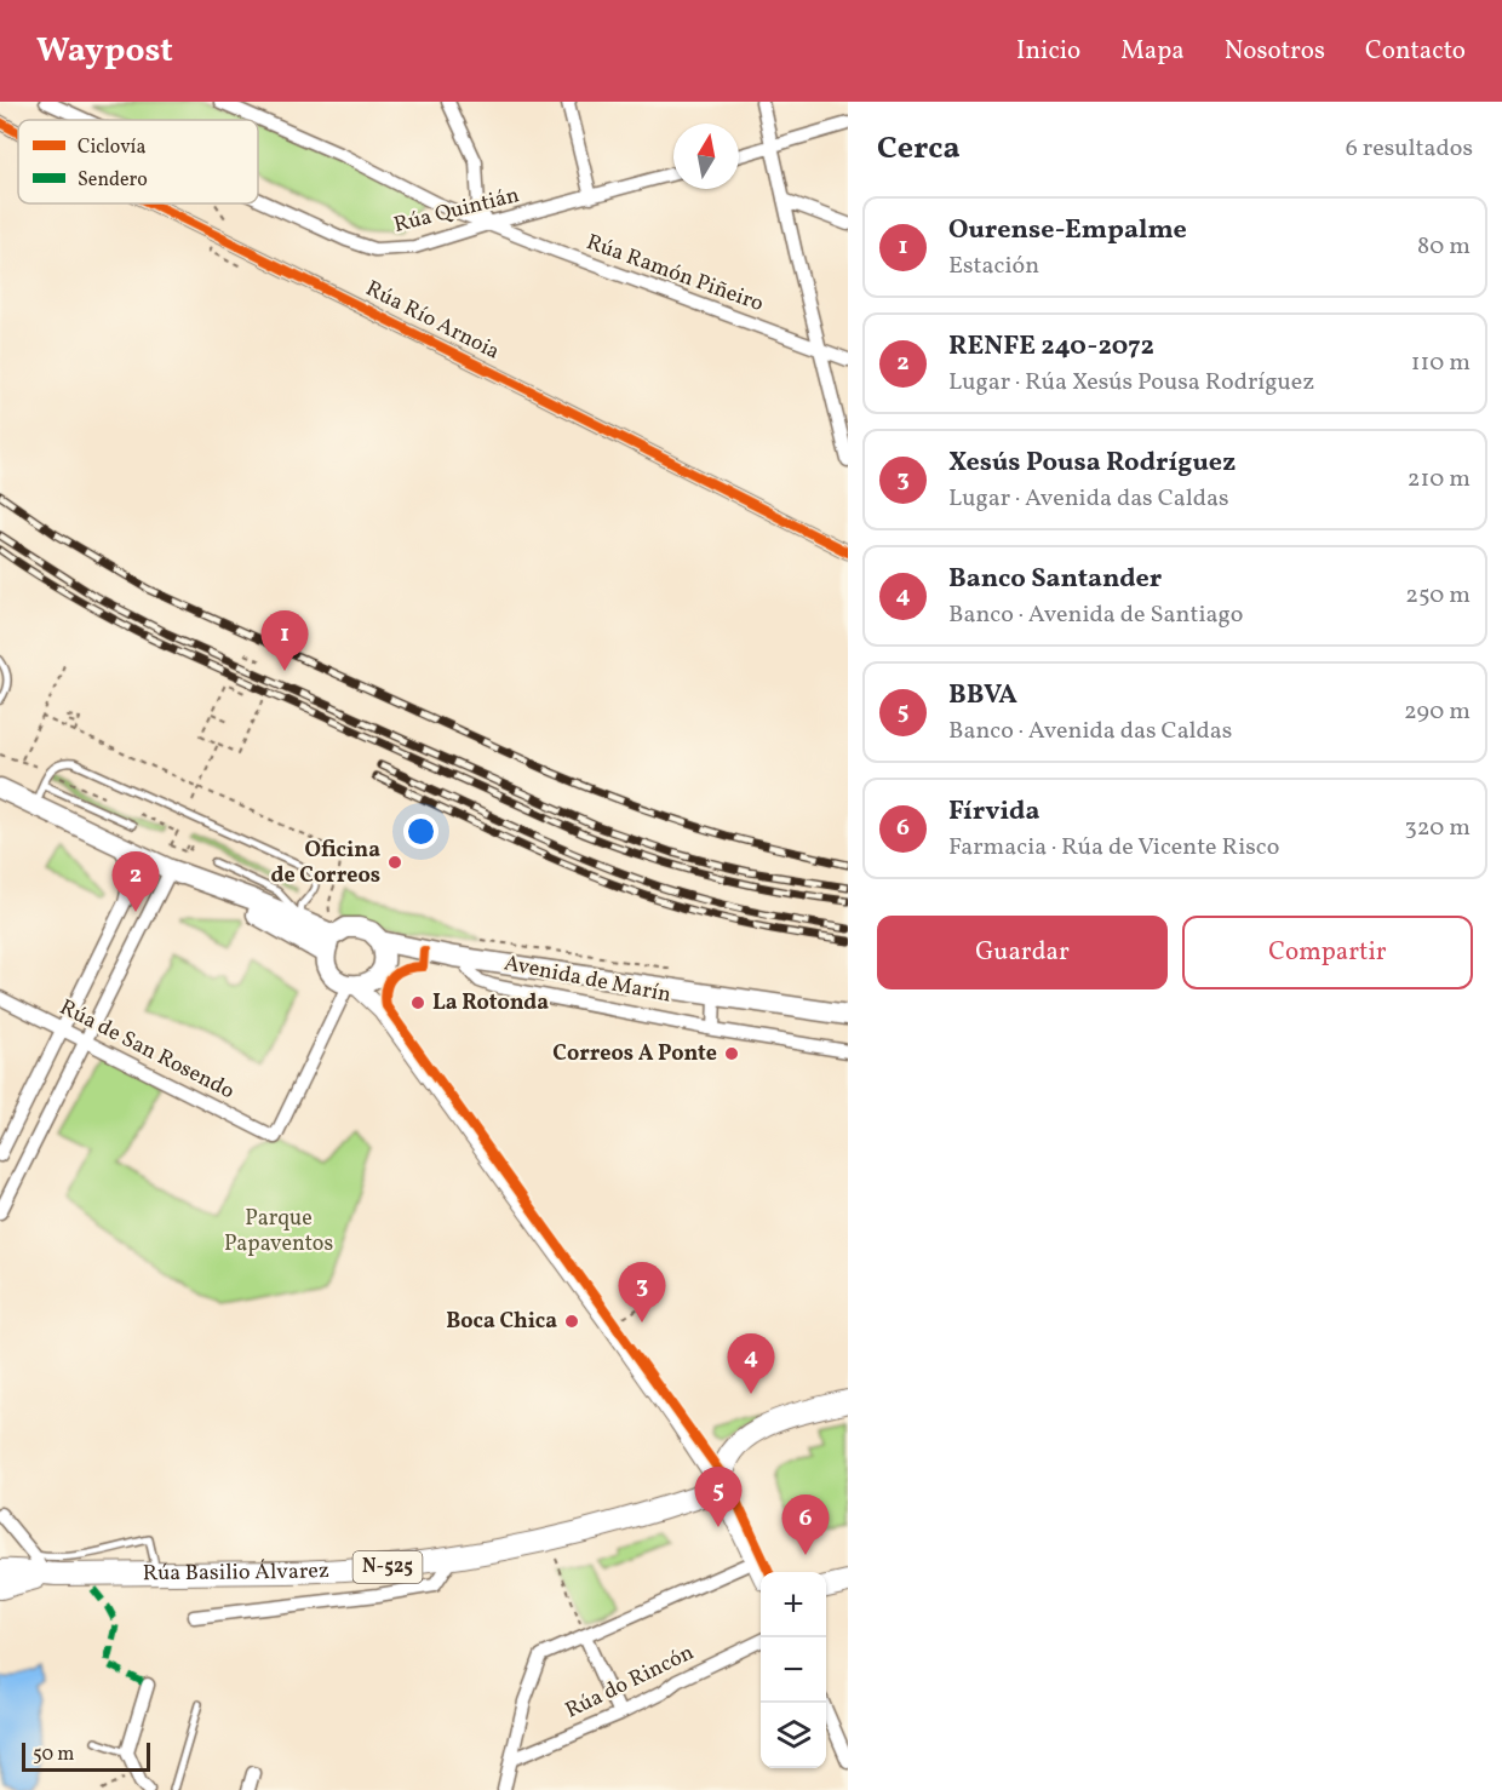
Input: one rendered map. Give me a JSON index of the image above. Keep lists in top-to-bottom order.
{
  "streets": {
    "highway": ["N-525", "Rúa Basilio Álvarez"],
    "main road": ["Avenida de Marín"],
    "street": [
      "Rúa Quintián",
      "Rúa Ramón Piñeiro",
      "Rúa Río Arnoia",
      "Rúa de San Rosendo",
      "Rúa do Rincón"
    ]
  },
  "crossings": [
    ["Rúa Quintián", "Rúa Ramón Piñeiro"]
  ],
  "parks": ["Parque Papaventos"],
  "places": [
    "Oficina de Correos",
    "La Rotonda",
    "Correos A Ponte",
    "Boca Chica"
  ],
  "legend": ["Ciclovía", "Sendero"],
  "scale_bar": "50 m",
  "north": "top",
  "page": {
    "header": "Waypost",
    "nav": [
      "Inicio",
      "Mapa",
      "Nosotros",
      "Contacto"
    ],
    "heading": ["Cerca", "6 resultados"],
    "list": [
      {
        "mark": "1",
        "name": "Ourense-Empalme",
        "note": "Estación",
        "value": "80 m"
      },
      {
        "mark": "2",
        "name": "RENFE 240-2072",
        "note": "Lugar · Rúa Xesús Pousa Rodríguez",
        "value": "110 m"
      },
      {
        "mark": "3",
        "name": "Xesús Pousa Rodríguez",
        "note": "Lugar · Avenida das Caldas",
        "value": "210 m"
      },
      {
        "mark": "4",
        "name": "Banco Santander",
        "note": "Banco · Avenida de Santiago",
        "value": "250 m"
      },
      {
        "mark": "5",
        "name": "BBVA",
        "note": "Banco · Avenida das Caldas",
        "value": "290 m"
      },
      {
        "mark": "6",
        "name": "Fírvida",
        "note": "Farmacia · Rúa de Vicente Risco",
        "value": "320 m"
      }
    ],
    "pins": [
      "1",
      "2",
      "3",
      "4",
      "5",
      "6"
    ],
    "buttons": ["Guardar", "Compartir"],
    "map_buttons": ["+", "−"],
    "scale": "50 m"
  }
}
